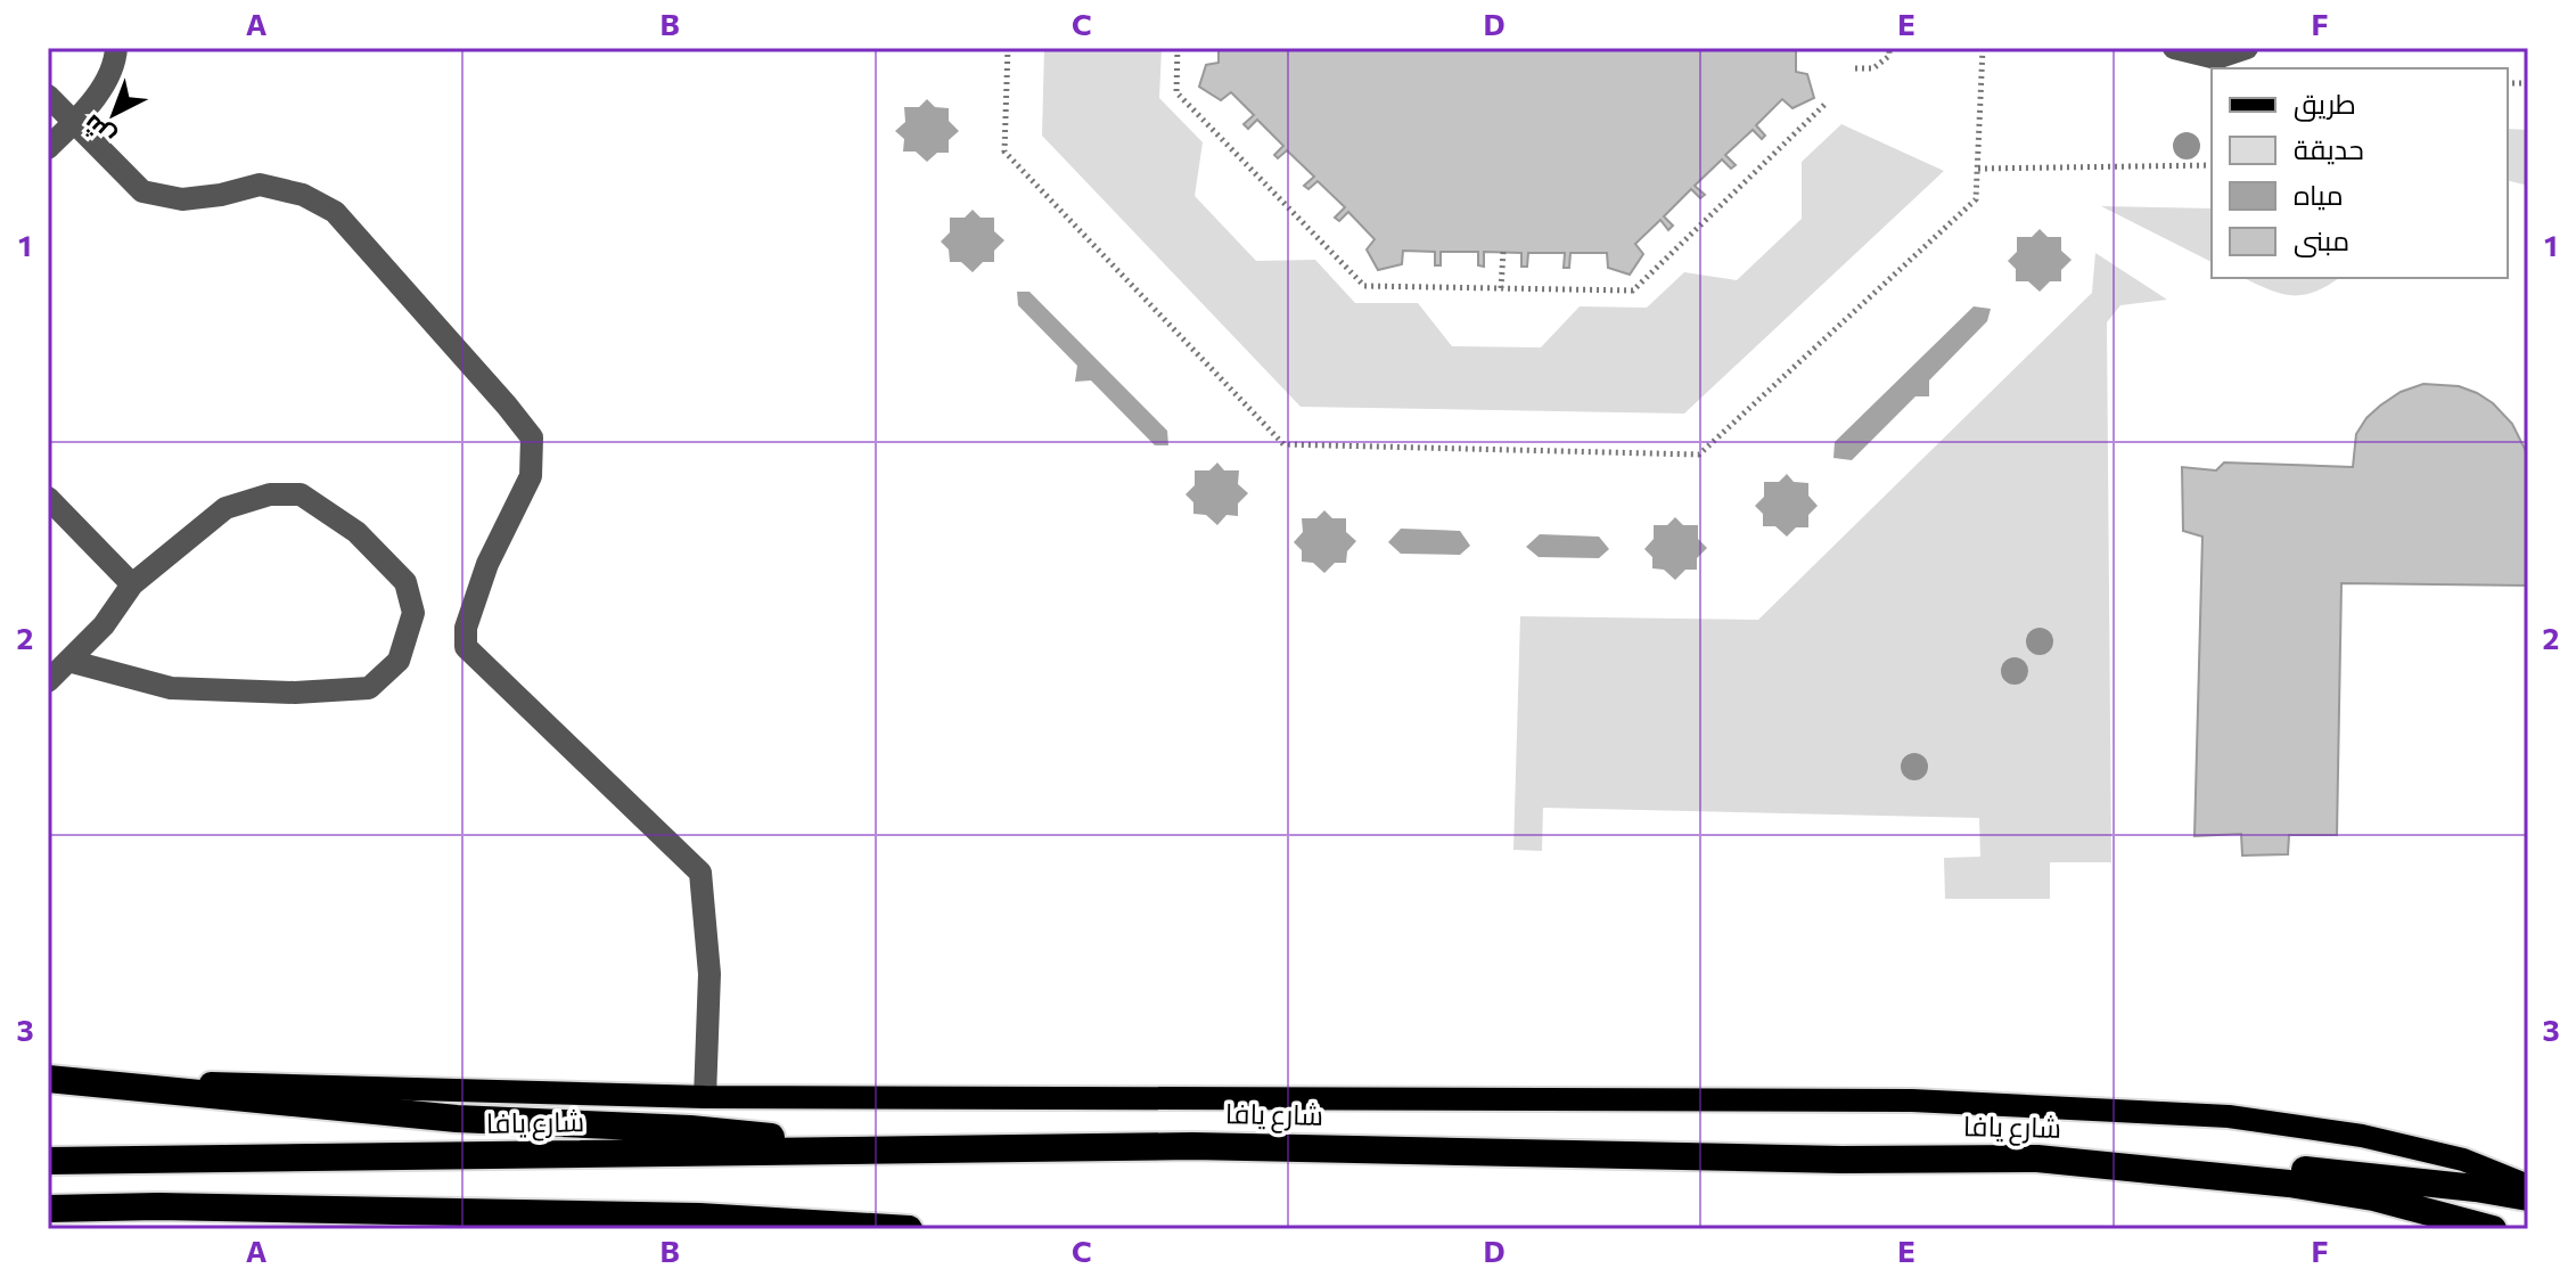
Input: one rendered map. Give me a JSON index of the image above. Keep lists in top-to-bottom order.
{
  "streets": {
    "highway": ["شارع يافا"]
  },
  "legend": [
    "طريق",
    "حديقة",
    "مياه",
    "مبنى"
  ],
  "north": "bottom left",
  "grid": {
    "columns": [
      "A",
      "B",
      "C",
      "D",
      "E",
      "F"
    ],
    "rows": ["1", "2", "3"]
  }
}
